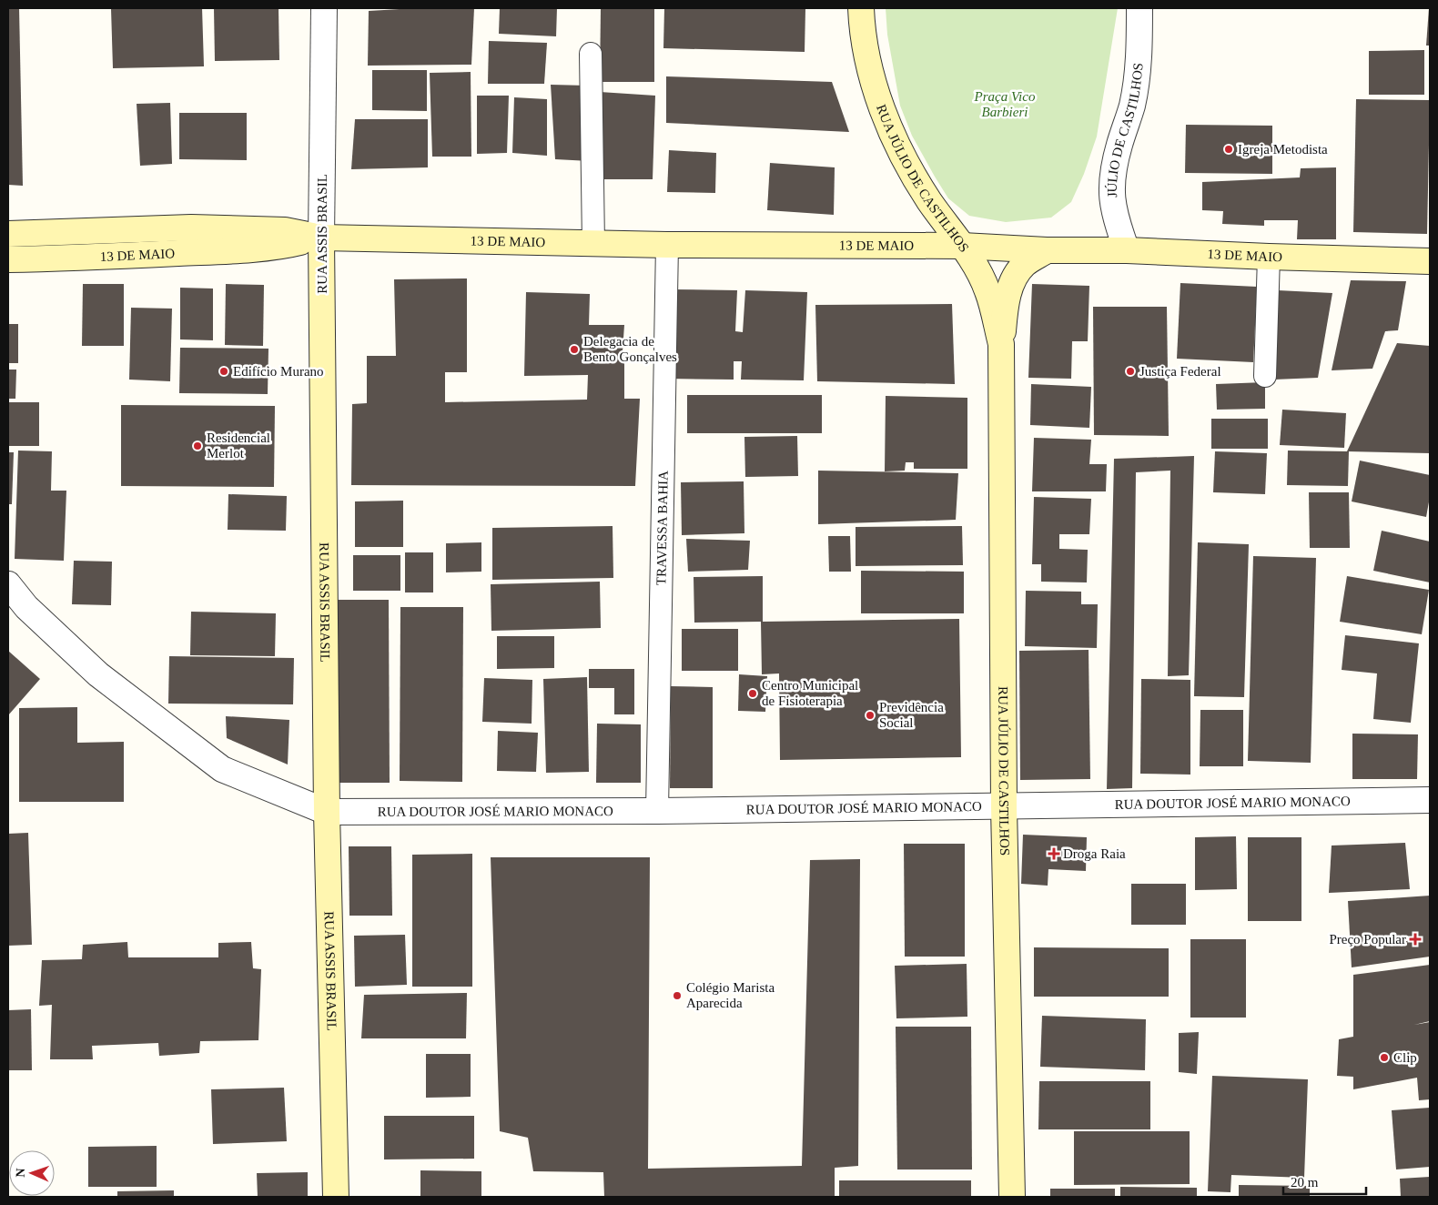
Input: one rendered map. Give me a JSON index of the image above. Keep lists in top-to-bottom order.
{
  "streets": {
    "main road": ["RUA JÚLIO DE CASTILHOS", "RUA ASSIS BRASIL", "13 DE MAIO"],
    "street": ["JÚLIO DE CASTILHOS", "TRAVESSA BAHIA", "RUA DOUTOR JOSÉ MARIO MONACO"]
  },
  "crossings": [
    ["JÚLIO DE CASTILHOS", "13 DE MAIO"],
    ["RUA JÚLIO DE CASTILHOS", "13 DE MAIO"],
    ["RUA JÚLIO DE CASTILHOS", "RUA DOUTOR JOSÉ MARIO MONACO"],
    ["RUA ASSIS BRASIL", "13 DE MAIO"],
    ["RUA ASSIS BRASIL", "RUA DOUTOR JOSÉ MARIO MONACO"],
    ["13 DE MAIO", "TRAVESSA BAHIA"],
    ["TRAVESSA BAHIA", "RUA DOUTOR JOSÉ MARIO MONACO"]
  ],
  "parks": ["Praça Vico Barbieri"],
  "places": {
    "other": [
      "Igreja Metodista",
      "Delegacia de Bento Gonçalves",
      "Edifício Murano",
      "Justiça Federal",
      "Residencial Merlot",
      "Centro Municipal de Fisioterapia",
      "Previdência Social",
      "Colégio Marista Aparecida",
      "Clip"
    ],
    "health": ["Droga Raia", "Preço Popular"]
  },
  "scale_bar": "20 m",
  "north": "left"
}
